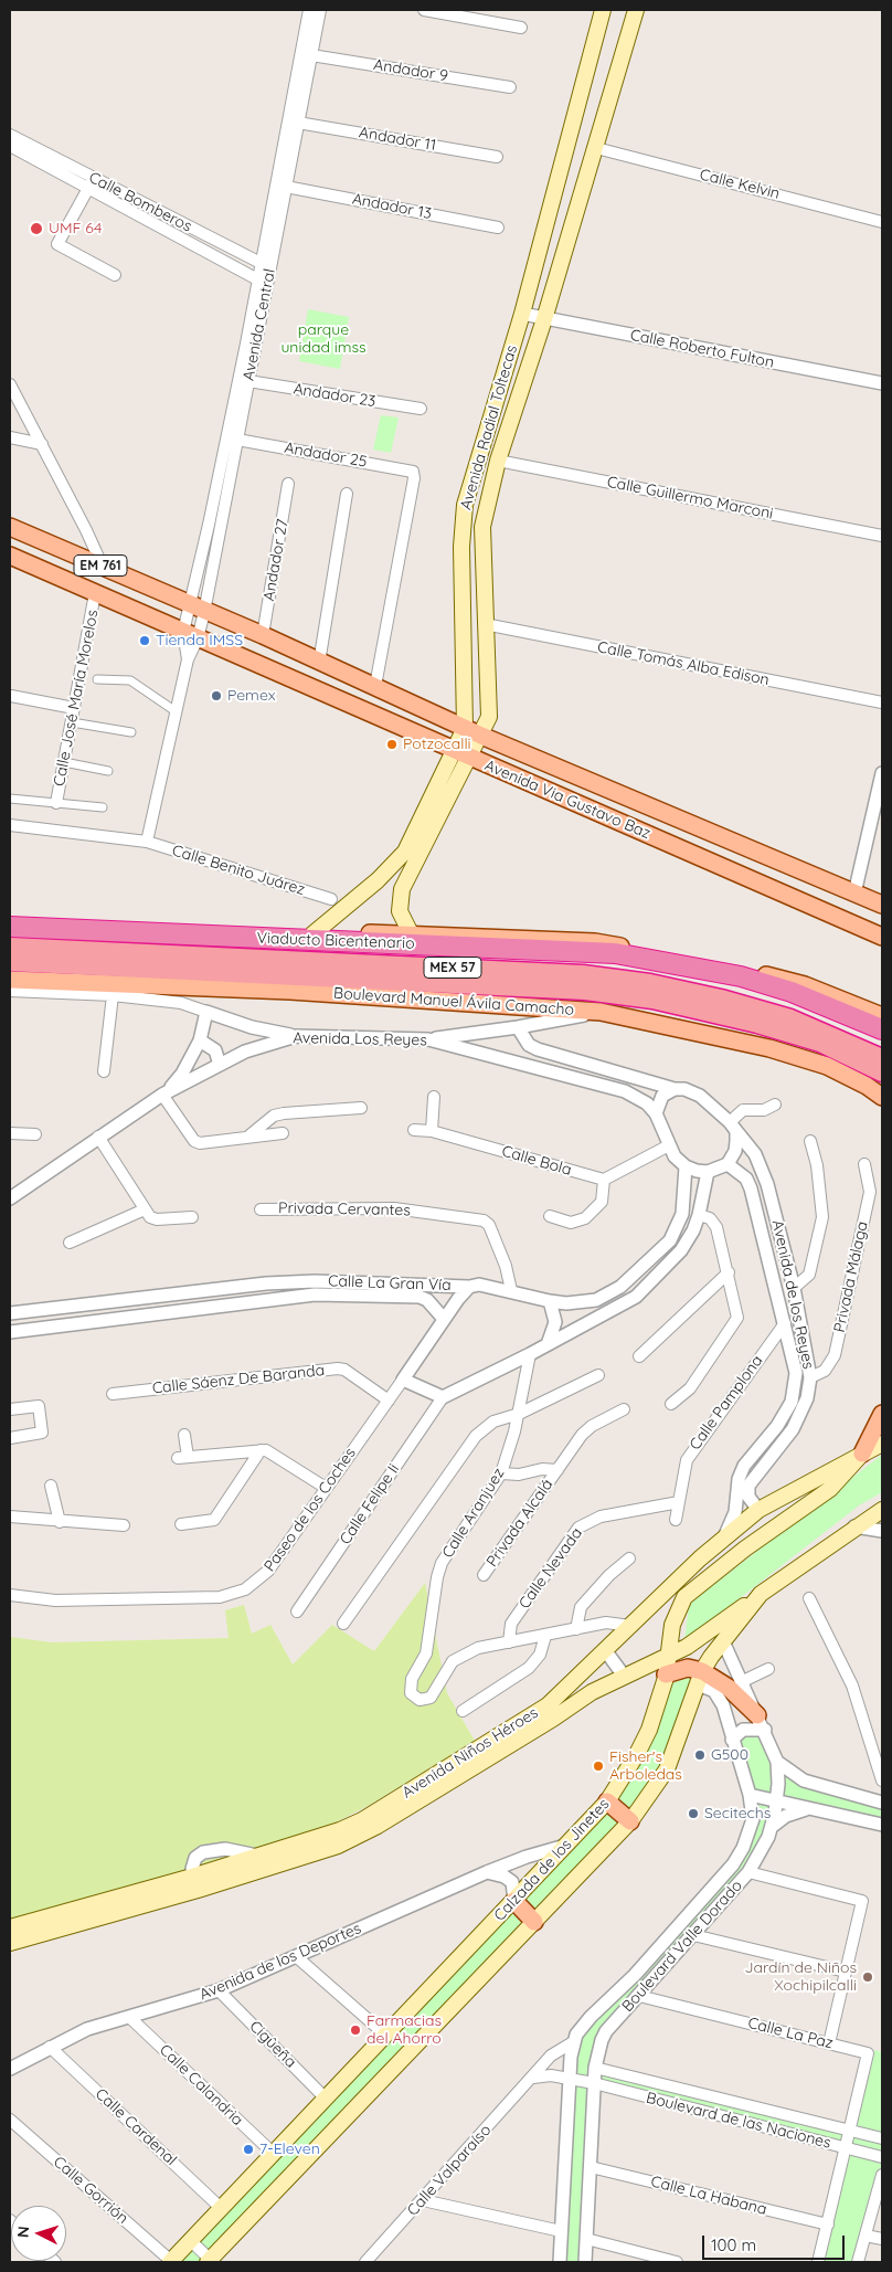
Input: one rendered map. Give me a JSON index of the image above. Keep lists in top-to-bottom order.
{
  "streets": {
    "highway": ["Viaducto Bicentenario", "MEX 57", "Boulevard Manuel Ávila Camacho"],
    "main road": [
      "Avenida Radial Toltecas",
      "EM 761",
      "Avenida Via Gustavo Baz",
      "Avenida Niños Héroes",
      "Calzada de los Jinetes"
    ],
    "street": [
      "Andador 9",
      "Andador 11",
      "Calle Kelvin",
      "Calle Bomberos",
      "Andador 13",
      "Avenida Central",
      "Calle Roberto Fulton",
      "Andador 23",
      "Andador 25",
      "Calle Guillermo Marconi",
      "Andador 27",
      "Calle Tomás Alba Edison",
      "Calle José María Morelos",
      "Calle Benito Juárez",
      "Avenida Los Reyes",
      "Calle Bola",
      "Privada Cervantes",
      "Privada Málaga",
      "Calle La Gran Vía",
      "Avenida de los Reyes",
      "Calle Sáenz De Baranda",
      "Calle Pamplona",
      "Calle Felipe Ii",
      "Paseo de los Coches",
      "Calle Aranjuez",
      "Privada Alcalá",
      "Calle Nevada",
      "Boulevard Valle Dorado",
      "Avenida de los Deportes",
      "Calle La Paz",
      "Cigûeña",
      "Calle Calandria",
      "Boulevard de las Naciones",
      "Calle Cardenal",
      "Calle Valparaíso",
      "Calle Gorrión",
      "Calle La Habana"
    ]
  },
  "crossings": [
    ["Andador 9", "Avenida Central"],
    ["Andador 11", "Avenida Central"],
    ["Calle Kelvin", "Avenida Radial Toltecas"],
    ["Calle Bomberos", "Avenida Central"],
    ["Andador 13", "Avenida Central"],
    ["Avenida Central", "Andador 23"],
    ["Avenida Central", "Andador 25"],
    ["Avenida Central", "Avenida Via Gustavo Baz"],
    ["Calle Roberto Fulton", "Avenida Radial Toltecas"],
    ["Avenida Radial Toltecas", "Calle Guillermo Marconi"],
    ["Avenida Radial Toltecas", "Calle Tomás Alba Edison"],
    ["Avenida Radial Toltecas", "Avenida Via Gustavo Baz"],
    ["Andador 25", "Avenida Via Gustavo Baz"],
    ["Andador 27", "Avenida Via Gustavo Baz"],
    ["Calle José María Morelos", "Avenida Via Gustavo Baz"],
    ["Avenida Los Reyes", "Calle La Gran Vía"],
    ["Avenida Los Reyes", "Avenida de los Reyes"],
    ["Privada Cervantes", "Calle La Gran Vía"],
    ["Privada Málaga", "Avenida de los Reyes"],
    ["Calle La Gran Vía", "Avenida de los Reyes"],
    ["Calle La Gran Vía", "Paseo de los Coches"],
    ["Avenida de los Reyes", "Calle Pamplona"],
    ["Avenida de los Reyes", "Avenida Niños Héroes"],
    ["Calle Sáenz De Baranda", "Paseo de los Coches"],
    ["Calle Pamplona", "Calle Nevada"],
    ["Calle Aranjuez", "Privada Alcalá"],
    ["Calle Aranjuez", "Calle Nevada"],
    ["Calle Aranjuez", "Avenida Niños Héroes"],
    ["Avenida Niños Héroes", "Calzada de los Jinetes"],
    ["Calzada de los Jinetes", "Boulevard Valle Dorado"],
    ["Calzada de los Jinetes", "Avenida de los Deportes"],
    ["Calzada de los Jinetes", "Cigûeña"],
    ["Calzada de los Jinetes", "Calle Calandria"],
    ["Calzada de los Jinetes", "Calle Cardenal"],
    ["Calzada de los Jinetes", "Calle Gorrión"],
    ["Boulevard Valle Dorado", "Calle La Paz"],
    ["Boulevard Valle Dorado", "Boulevard de las Naciones"],
    ["Boulevard Valle Dorado", "Calle Valparaíso"],
    ["Boulevard Valle Dorado", "Calle La Habana"],
    ["Avenida de los Deportes", "Cigûeña"],
    ["Avenida de los Deportes", "Calle Calandria"],
    ["Avenida de los Deportes", "Calle Cardenal"],
    ["Calle La Paz", "Boulevard de las Naciones"]
  ],
  "parks": ["parque unidad imss"],
  "places": [
    "UMF 64",
    "Tienda IMSS",
    "Pemex",
    "Potzocalli",
    "G500",
    "Fisher's Arboledas",
    "Secitechs",
    "Jardín de Niños Xochipilcalli",
    "Farmacias del Ahorro",
    "7-Eleven"
  ],
  "scale_bar": "100 m",
  "north": "left"
}
